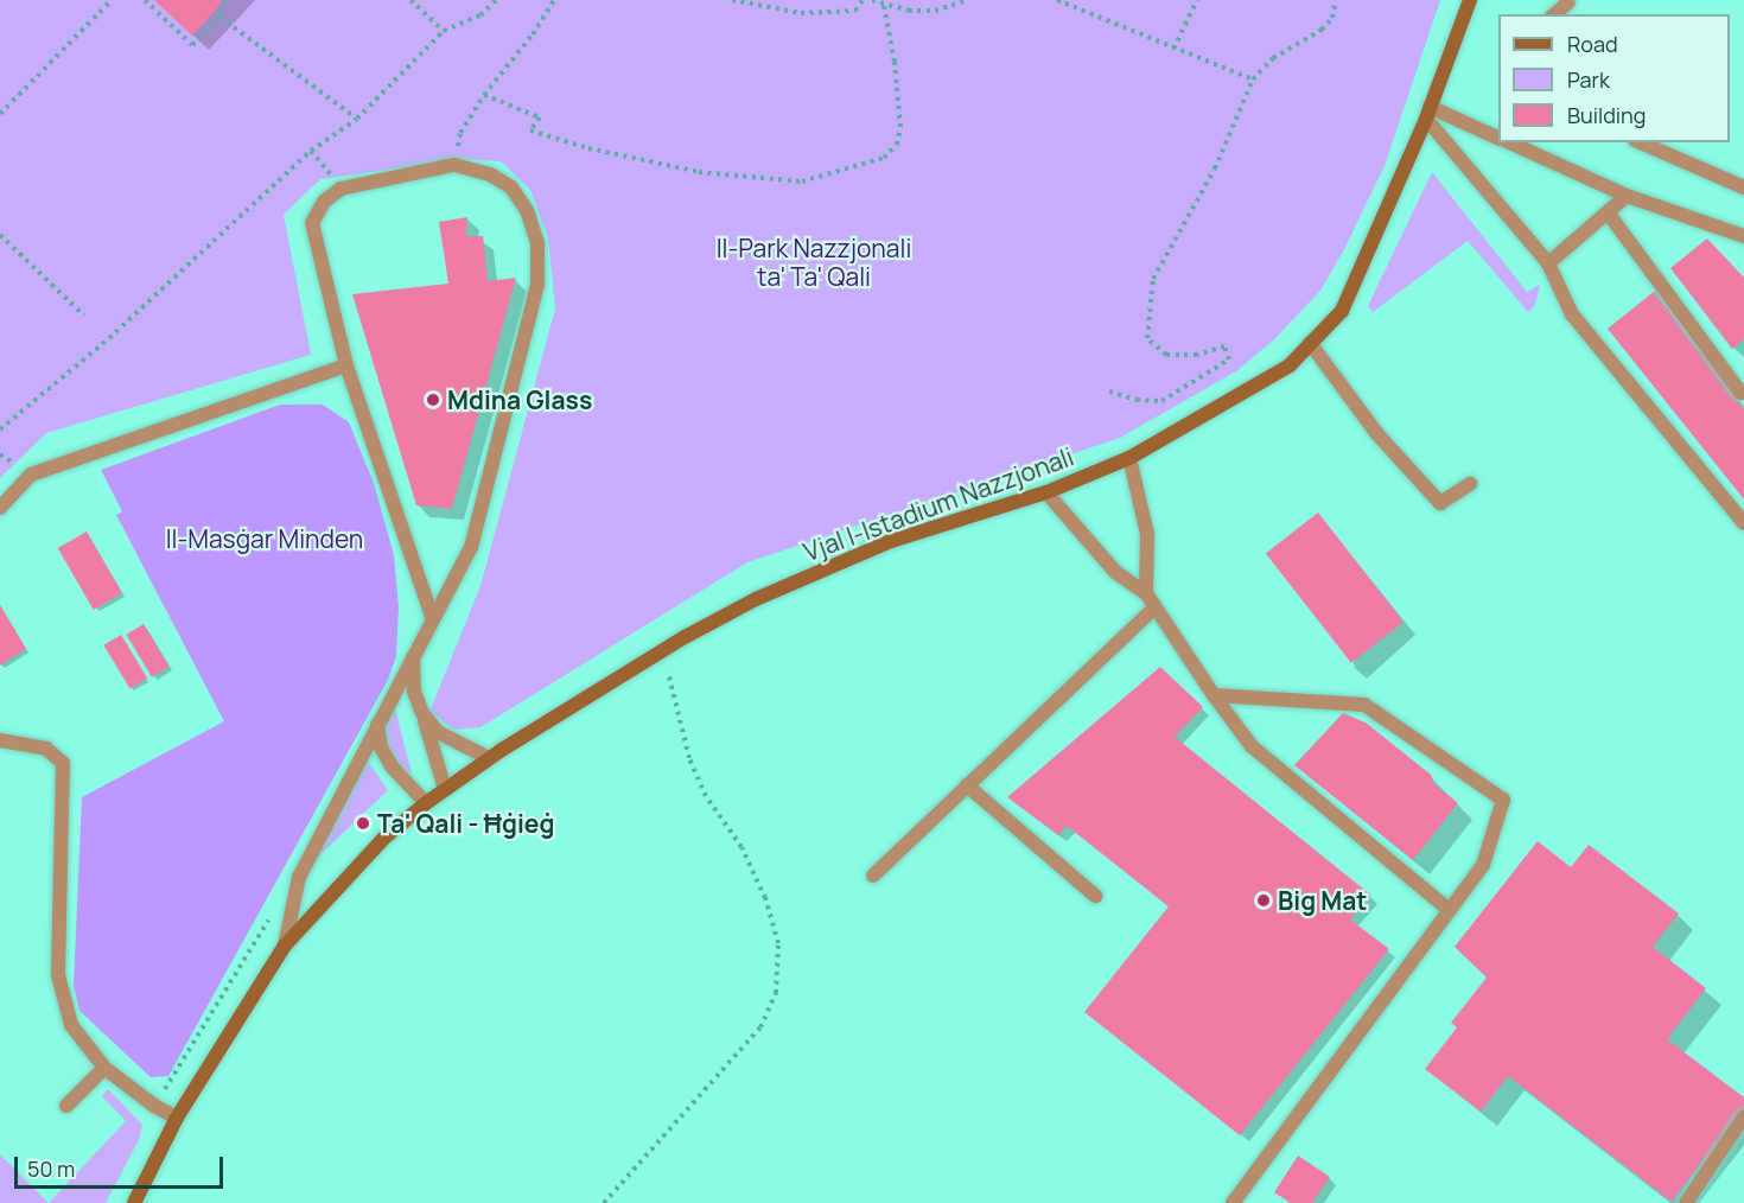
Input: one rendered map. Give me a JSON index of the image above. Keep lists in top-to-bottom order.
{
  "streets": {
    "main road": ["Vjal l-Istadium Nazzjonali"]
  },
  "parks": ["Il-Park Nazzjonali ta' Ta' Qali", "Il-Masġar Minden"],
  "places": ["Mdina Glass", "Ta' Qali - Ħġieġ", "Big Mat"],
  "legend": ["Road", "Park", "Building"],
  "scale_bar": "50 m"
}
